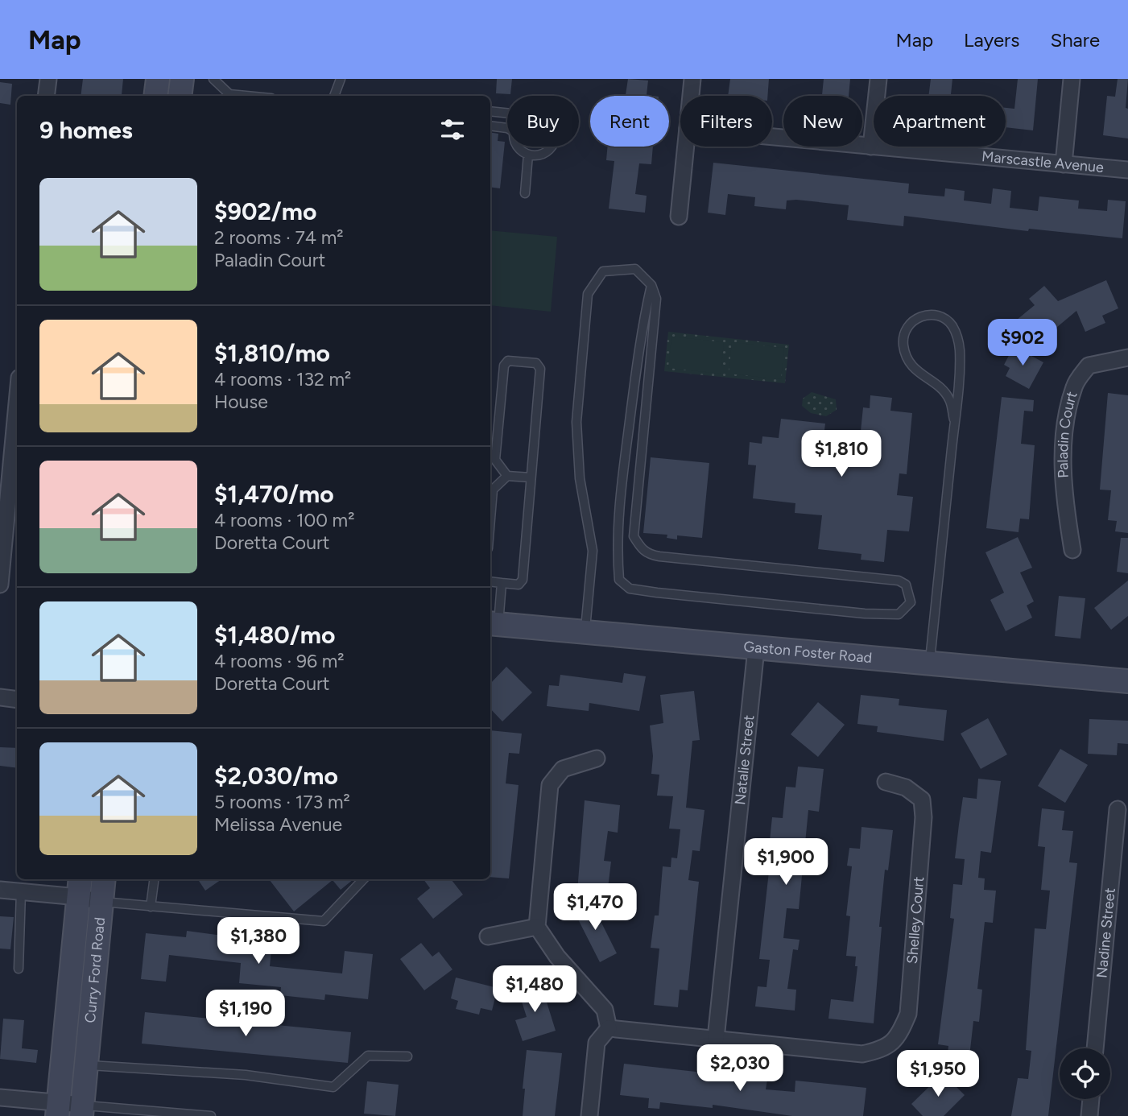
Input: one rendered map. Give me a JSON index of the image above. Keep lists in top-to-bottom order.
{
  "streets": {
    "street": [
      "Marscastle Avenue",
      "Paladin Court",
      "Gaston Foster Road",
      "Natalie Street",
      "Shelley Court",
      "Nadine Street",
      "Curry Ford Road"
    ]
  },
  "crossings": [
    ["Gaston Foster Road", "Natalie Street"],
    ["Natalie Street", "Shelley Court"]
  ],
  "page": {
    "header": "Map",
    "nav": ["Map", "Layers", "Share"],
    "chip": [
      "Buy",
      "Rent",
      "Filters",
      "New",
      "Apartment"
    ],
    "heading": "9 homes",
    "list": [
      {
        "name": "$902/mo",
        "note": "2 rooms · 74 m² · Paladin Court"
      },
      {
        "name": "$1,810/mo",
        "note": "4 rooms · 132 m² · House"
      },
      {
        "name": "$1,470/mo",
        "note": "4 rooms · 100 m² · Doretta Court"
      },
      {
        "name": "$1,480/mo",
        "note": "4 rooms · 96 m² · Doretta Court"
      },
      {
        "name": "$2,030/mo",
        "note": "5 rooms · 173 m² · Melissa Avenue"
      }
    ],
    "price": [
      "$902",
      "$1,810",
      "$1,900",
      "$1,470",
      "$1,380",
      "$1,480",
      "$1,190",
      "$2,030",
      "$1,950"
    ]
  }
}
